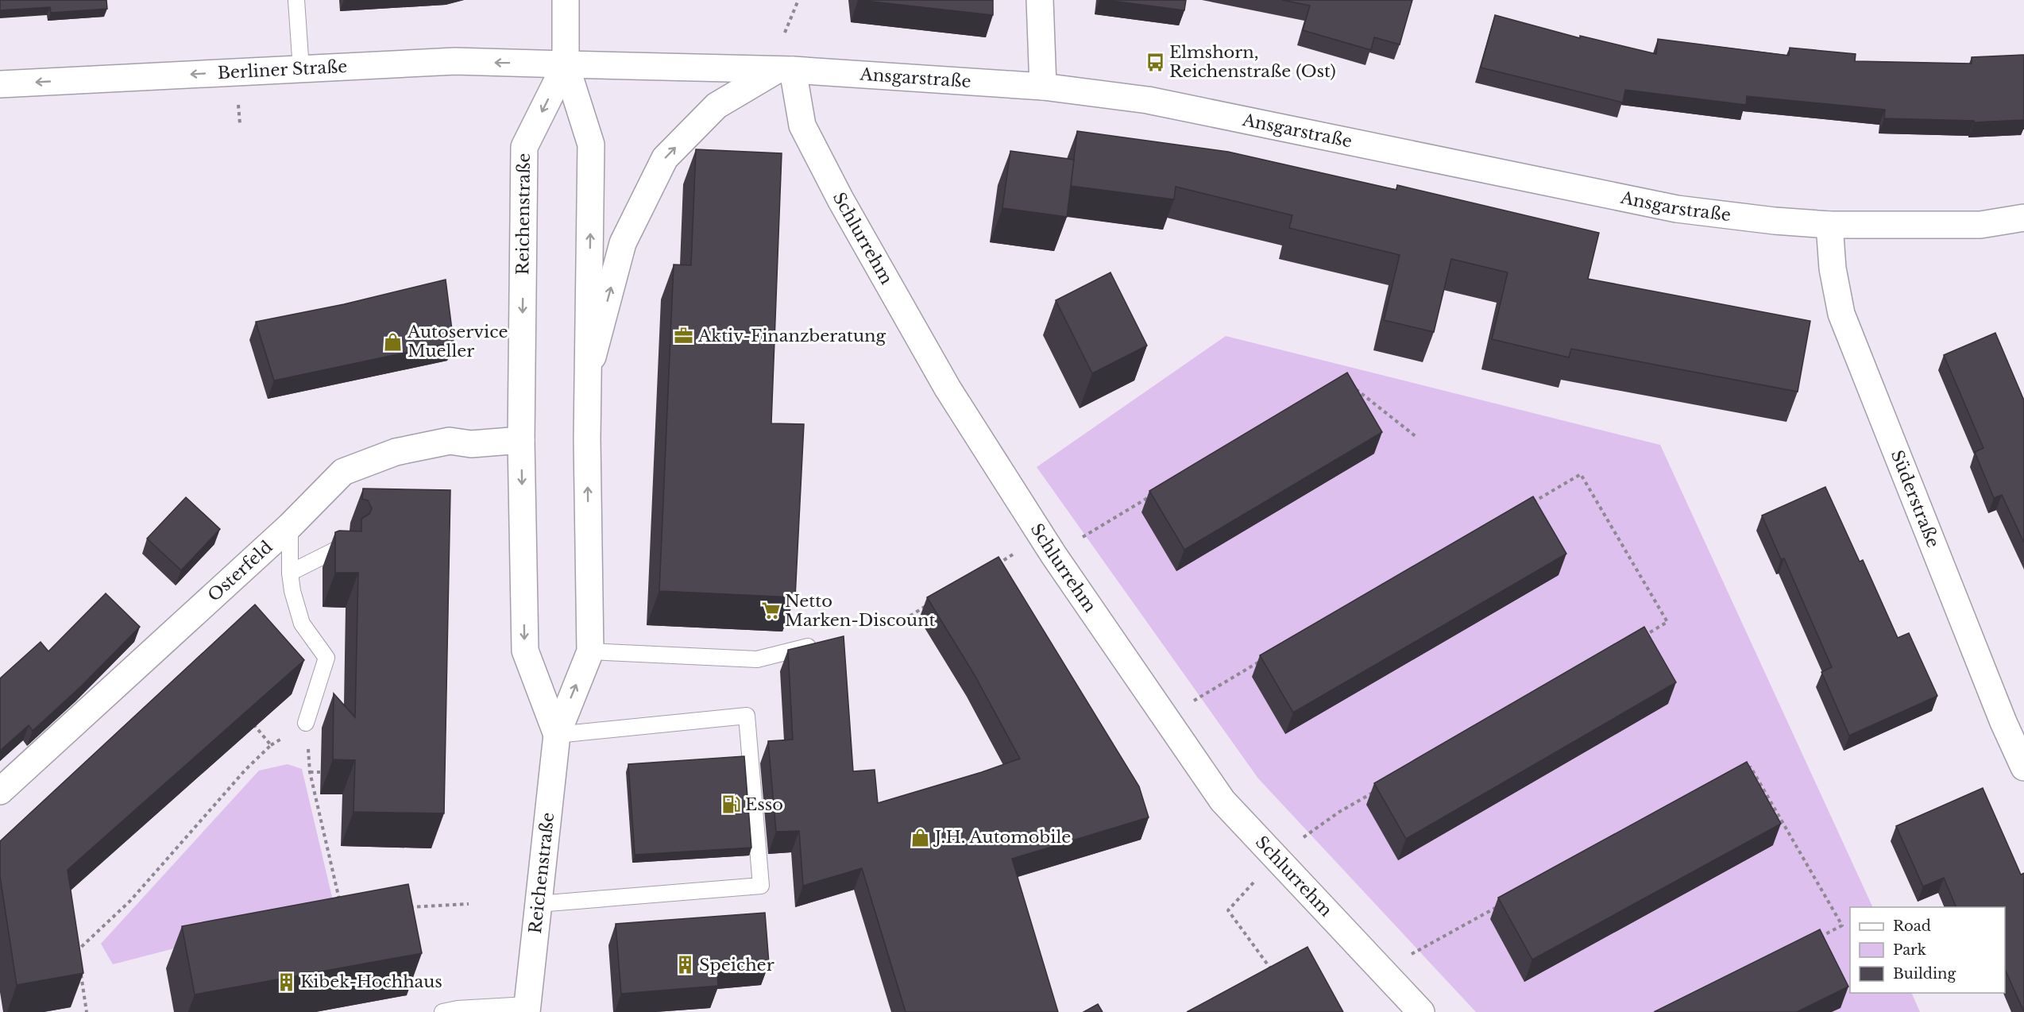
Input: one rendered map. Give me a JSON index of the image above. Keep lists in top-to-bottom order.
{
  "streets": {
    "street": [
      "Berliner Straße",
      "Ansgarstraße",
      "Reichenstraße",
      "Schlurrehm",
      "Süderstraße",
      "Osterfeld"
    ]
  },
  "crossings": [
    ["Berliner Straße", "Ansgarstraße"],
    ["Berliner Straße", "Reichenstraße"],
    ["Ansgarstraße", "Reichenstraße"],
    ["Ansgarstraße", "Schlurrehm"],
    ["Ansgarstraße", "Süderstraße"],
    ["Reichenstraße", "Osterfeld"]
  ],
  "one_way": ["Berliner Straße"],
  "places": {
    "bus stop": ["Elmshorn, Reichenstraße (Ost)"],
    "office": ["Aktiv-Finanzberatung"],
    "shop": ["Autoservice Mueller", "J.H. Automobile"],
    "supermarket": ["Netto Marken-Discount"],
    "fuel station": ["Esso"],
    "building": ["Speicher", "Kibek-Hochhaus"]
  },
  "legend": ["Road", "Park", "Building"]
}
